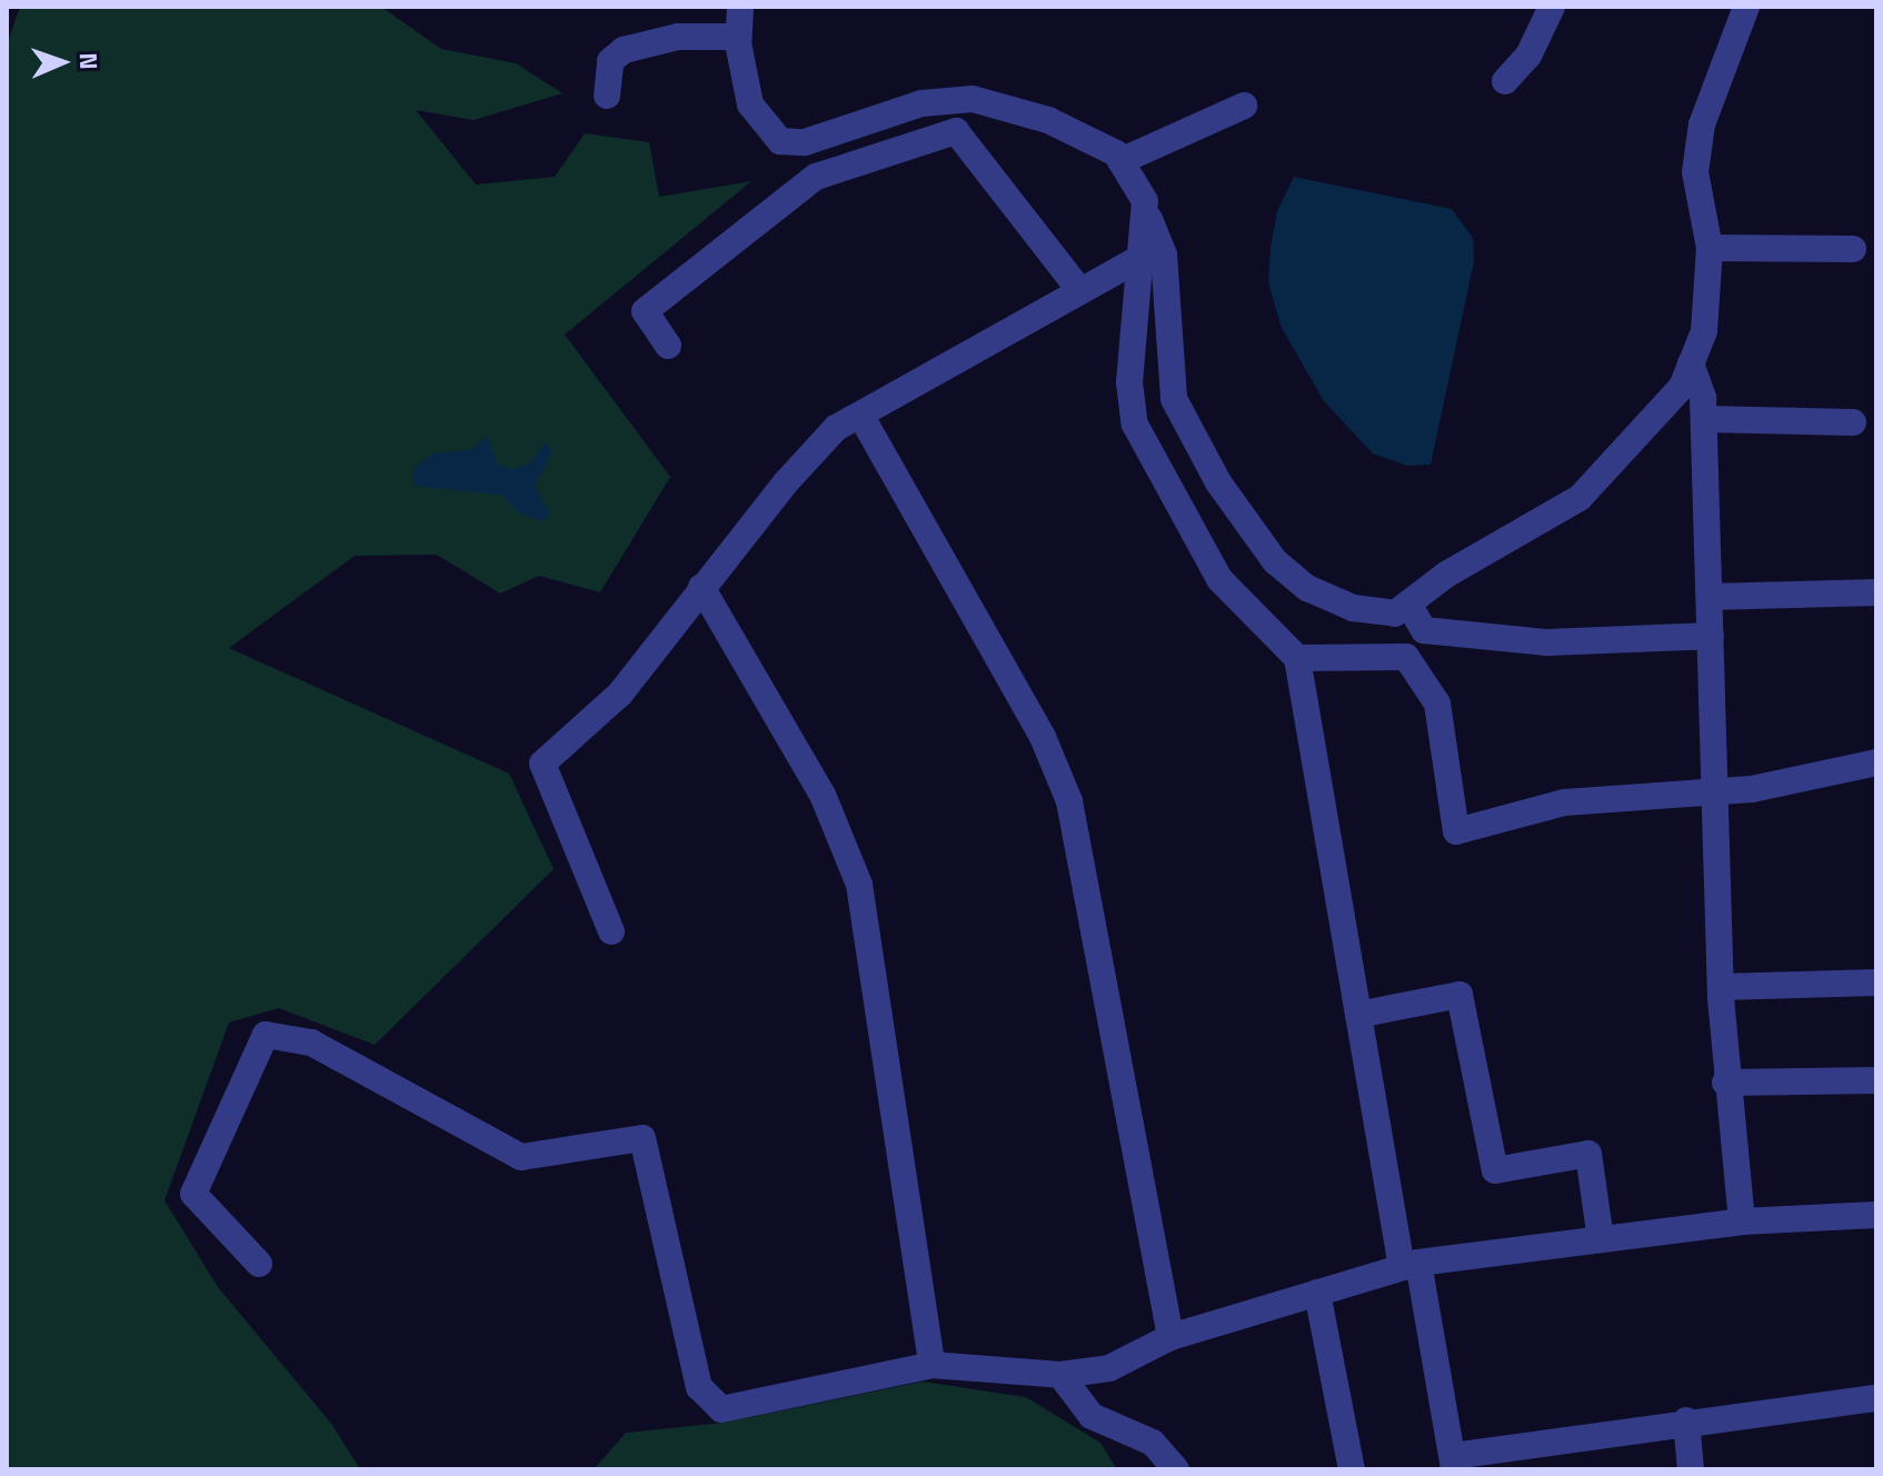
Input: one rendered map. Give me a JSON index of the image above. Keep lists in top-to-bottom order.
{
  "north": "right"
}
